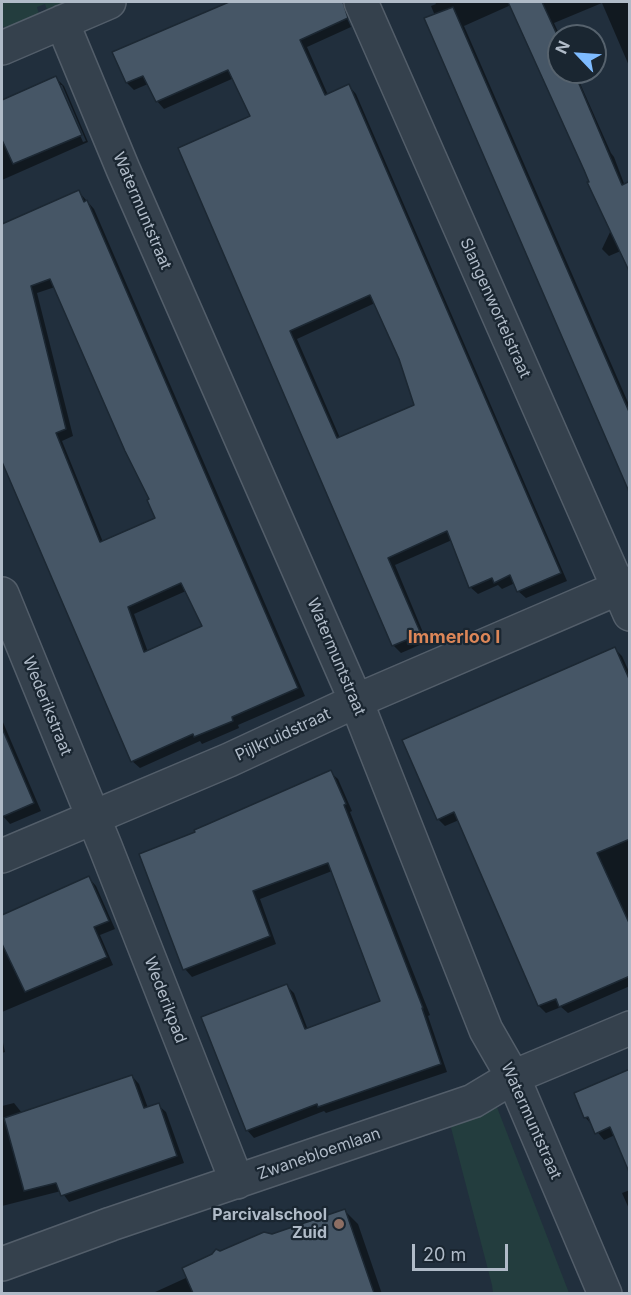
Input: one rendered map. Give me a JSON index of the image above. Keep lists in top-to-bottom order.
{
  "streets": {
    "street": [
      "Watermuntstraat",
      "Slangenwortelstraat",
      "Wederikstraat",
      "Pijlkruidstraat",
      "Wederikpad",
      "Zwanebloemlaan"
    ]
  },
  "crossings": [
    ["Watermuntstraat", "Pijlkruidstraat"],
    ["Watermuntstraat", "Zwanebloemlaan"],
    ["Slangenwortelstraat", "Pijlkruidstraat"],
    ["Wederikstraat", "Pijlkruidstraat"],
    ["Wederikstraat", "Wederikpad"],
    ["Pijlkruidstraat", "Wederikpad"],
    ["Wederikpad", "Zwanebloemlaan"]
  ],
  "districts": ["Immerloo I"],
  "places": ["Parcivalschool Zuid"],
  "scale_bar": "20 m",
  "north": "top left"
}
